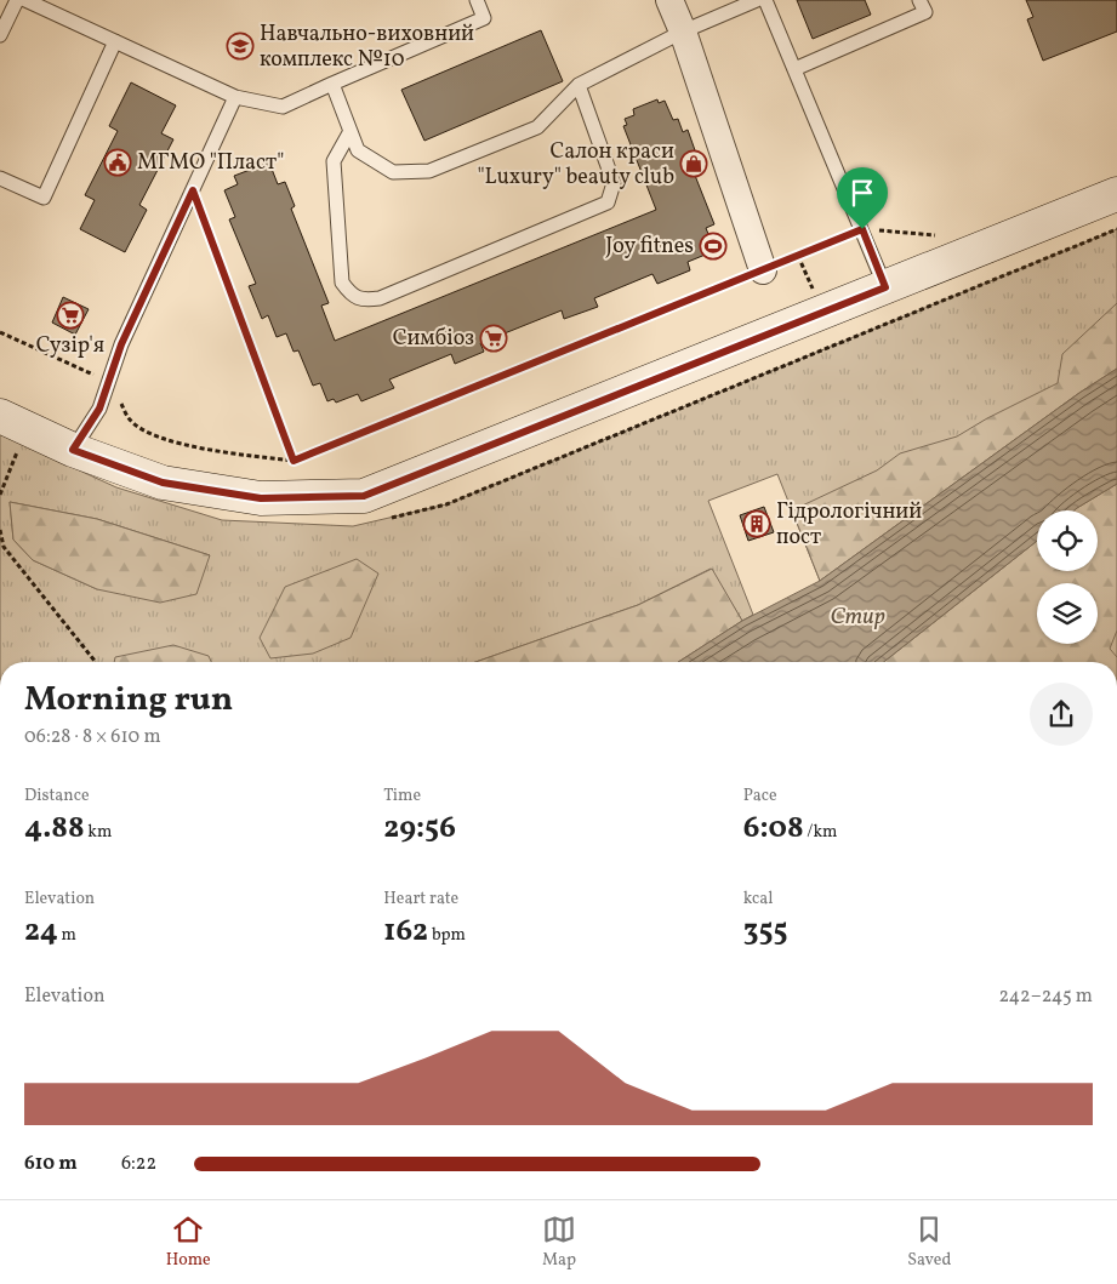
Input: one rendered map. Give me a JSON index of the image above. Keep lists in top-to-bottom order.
{
  "water": ["Стир"],
  "places": {
    "school or university": ["Навчально-виховний комплекс №10"],
    "public building": ["МГМО \"Пласт\""],
    "shop": ["Салон краси \"Luxury\" beauty club"],
    "sports": ["Joy fitnes"],
    "supermarket": ["Сузір'я", "Симбіоз"],
    "building": ["Гідрологічний пост"]
  },
  "page": {
    "heading": ["Morning run", "06:28 · 8 × 610 m"],
    "stats": [
      ["Distance", "4.88 km"],
      ["Time", "29:56"],
      ["Pace", "6:08 /km"],
      ["Elevation", "24 m"],
      ["Heart rate", "162 bpm"],
      ["kcal", "355"]
    ],
    "chart": ["Elevation", "242–245 m"],
    "list": [
      {
        "name": "610 m",
        "note": "6:22"
      }
    ],
    "tabs": ["Home", "Map", "Saved"]
  }
}
